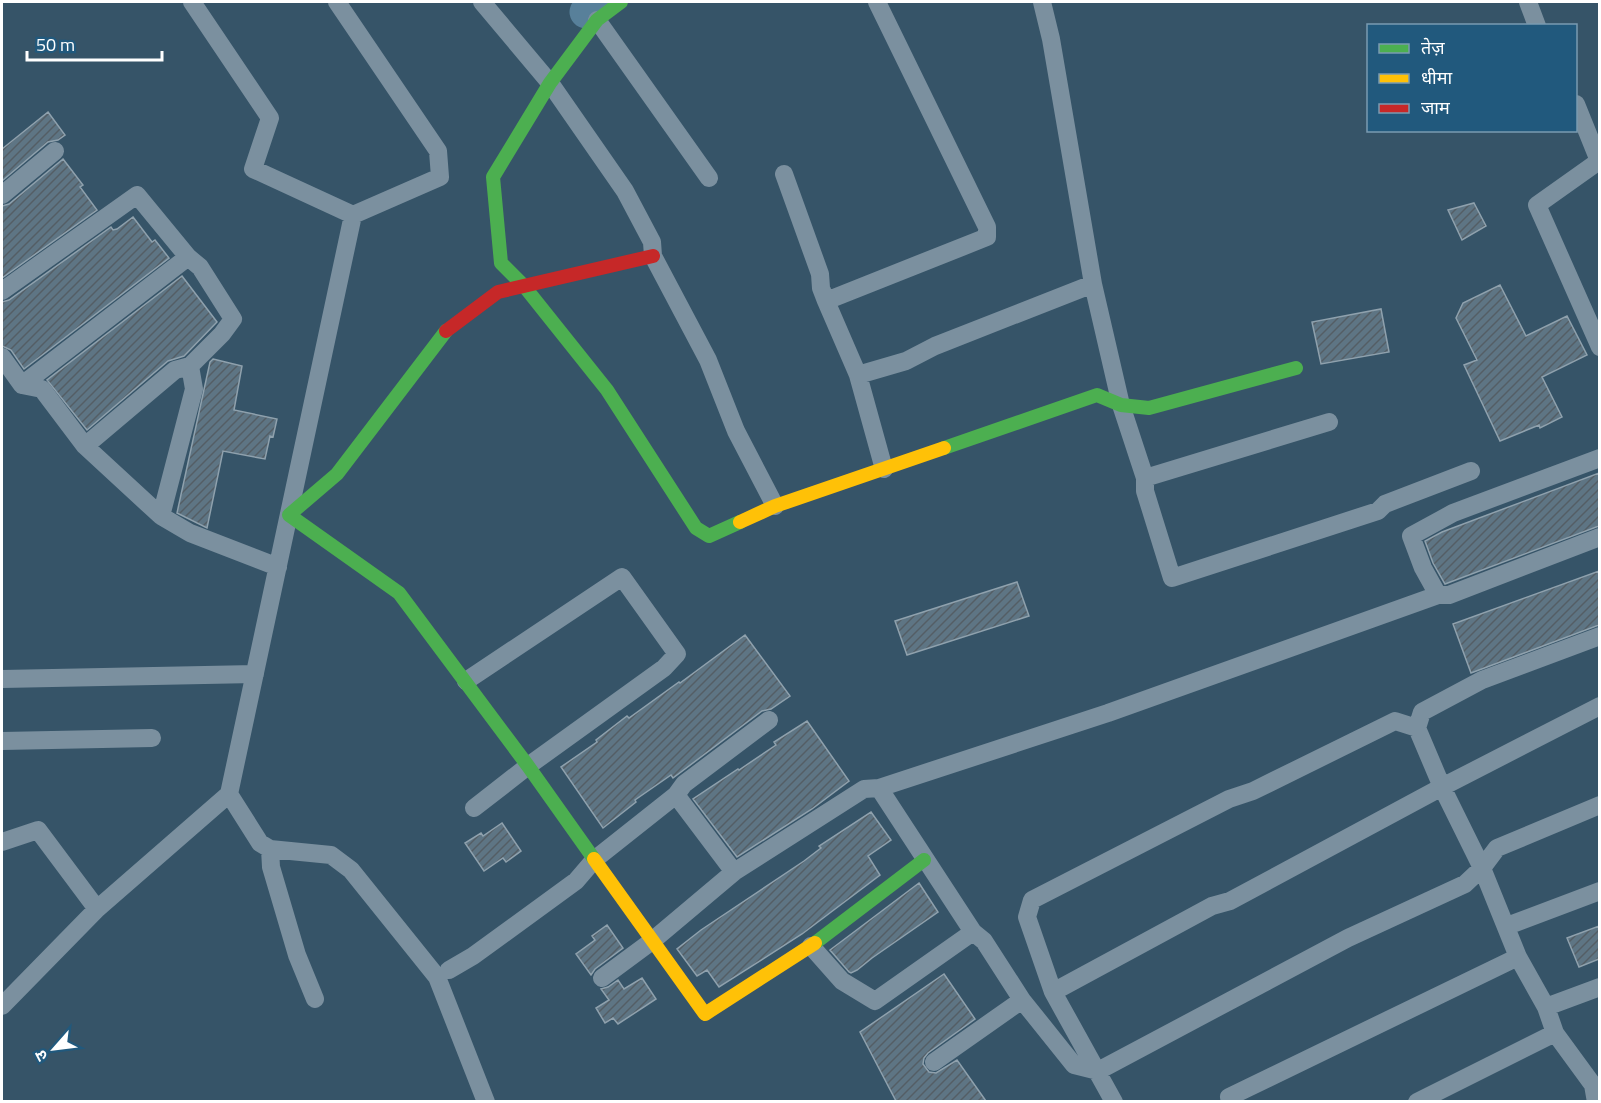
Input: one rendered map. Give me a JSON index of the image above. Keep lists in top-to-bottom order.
{
  "legend": ["तेज़", "धीमा", "जाम"],
  "scale_bar": "50 m",
  "north": "bottom left"
}
